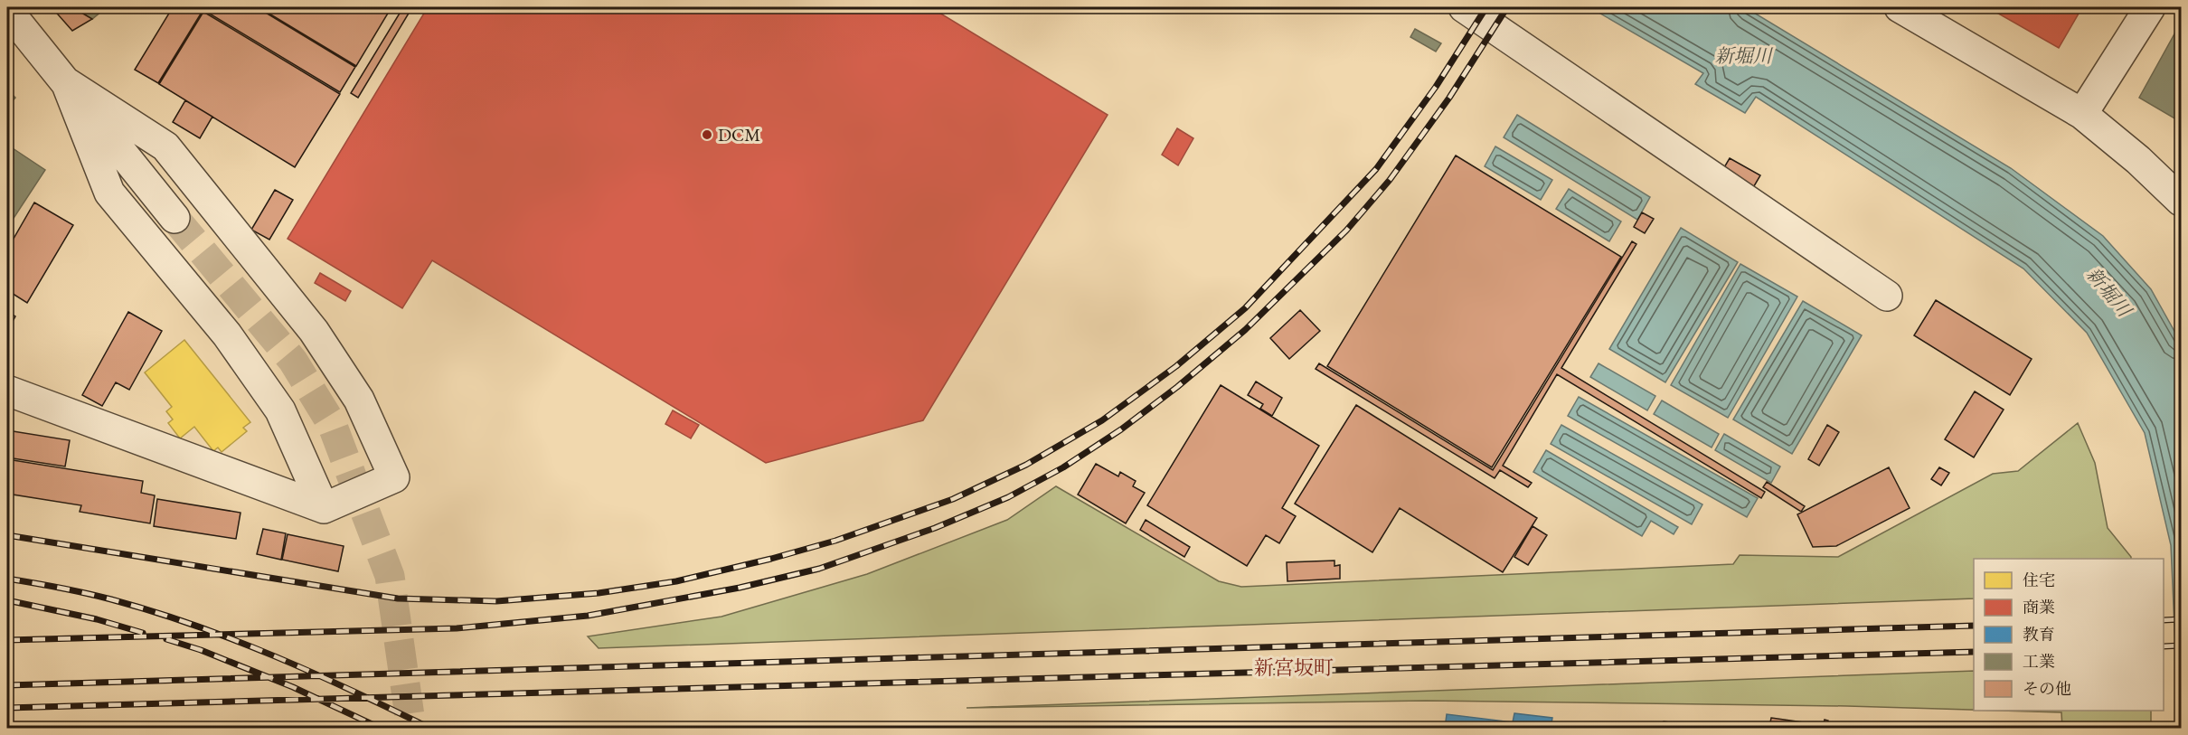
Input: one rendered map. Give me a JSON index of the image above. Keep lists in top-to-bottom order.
{
  "districts": ["新宮坂町"],
  "water": ["新堀川"],
  "places": ["DCM"],
  "legend": [
    "住宅",
    "商業",
    "教育",
    "工業",
    "その他"
  ]
}
